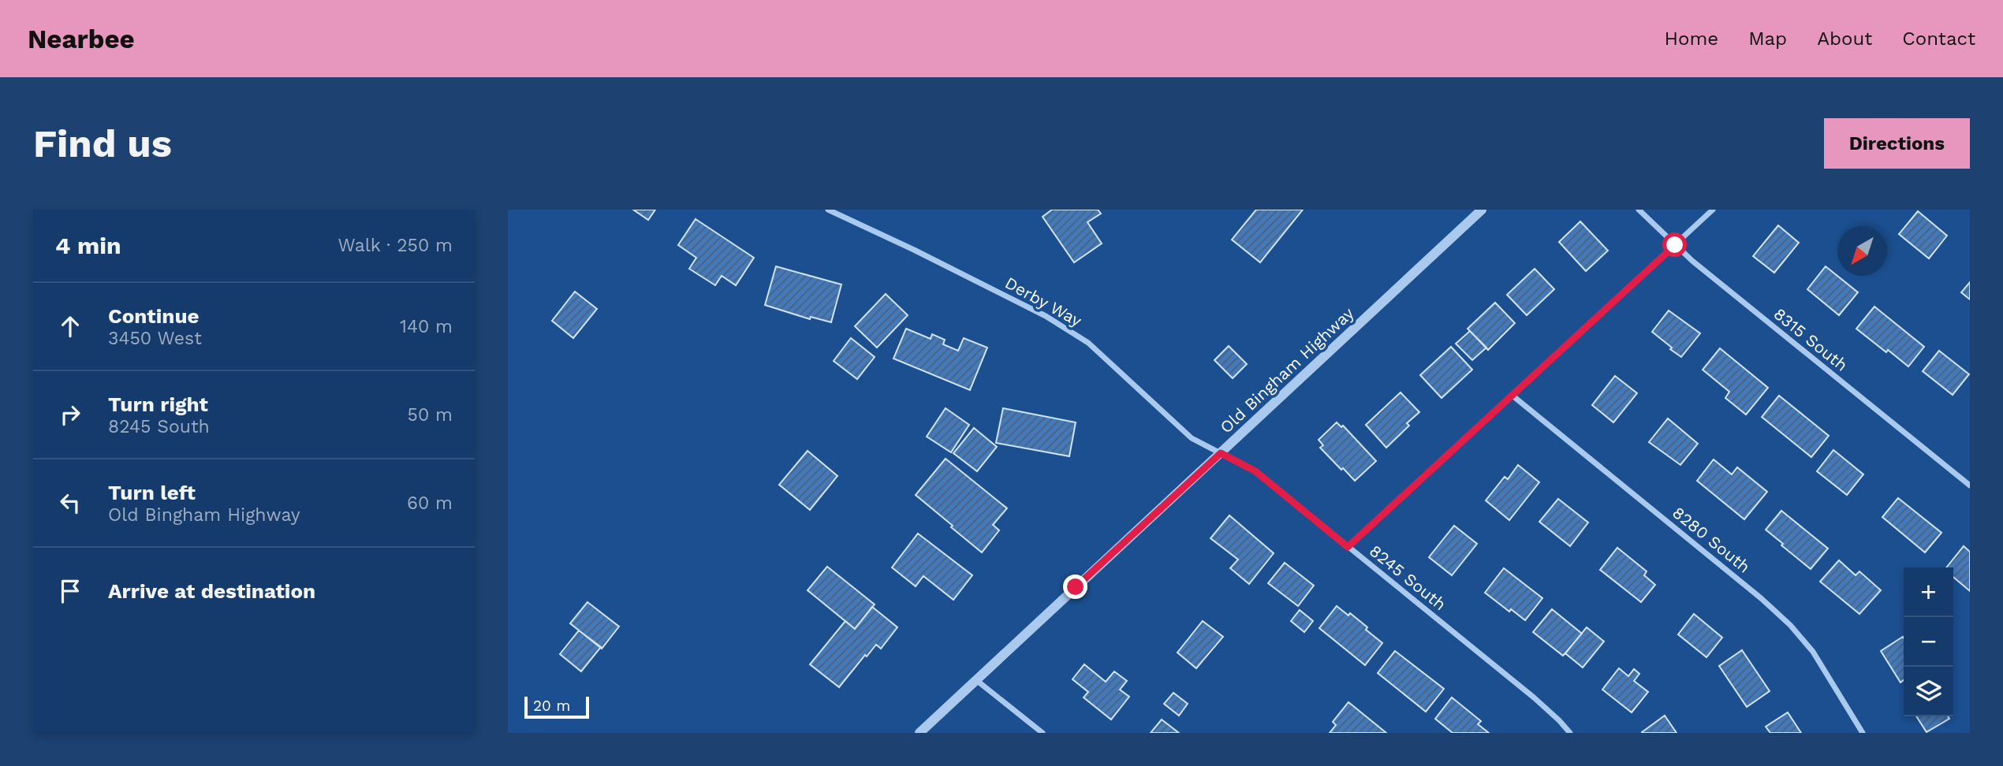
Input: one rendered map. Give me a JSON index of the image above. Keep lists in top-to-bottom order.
{
  "streets": {
    "street": [
      "Derby Way",
      "8315 South",
      "Old Bingham Highway",
      "8280 South",
      "8245 South"
    ]
  },
  "crossings": [
    ["Derby Way", "Old Bingham Highway"],
    ["Derby Way", "8245 South"],
    ["Old Bingham Highway", "8245 South"]
  ],
  "scale_bar": "20 m",
  "north": "bottom left",
  "page": {
    "header": "Nearbee",
    "nav": [
      "Home",
      "Map",
      "About",
      "Contact"
    ],
    "buttons": "Directions",
    "title": "Find us",
    "heading": ["4 min", "Walk · 250 m"],
    "list": [
      ["Continue", "3450 West", "140 m"],
      ["Turn right", "8245 South", "50 m"],
      ["Turn left", "Old Bingham Highway", "60 m"],
      "Arrive at destination"
    ],
    "map_buttons": ["+", "−"],
    "scale": "20 m"
  }
}
